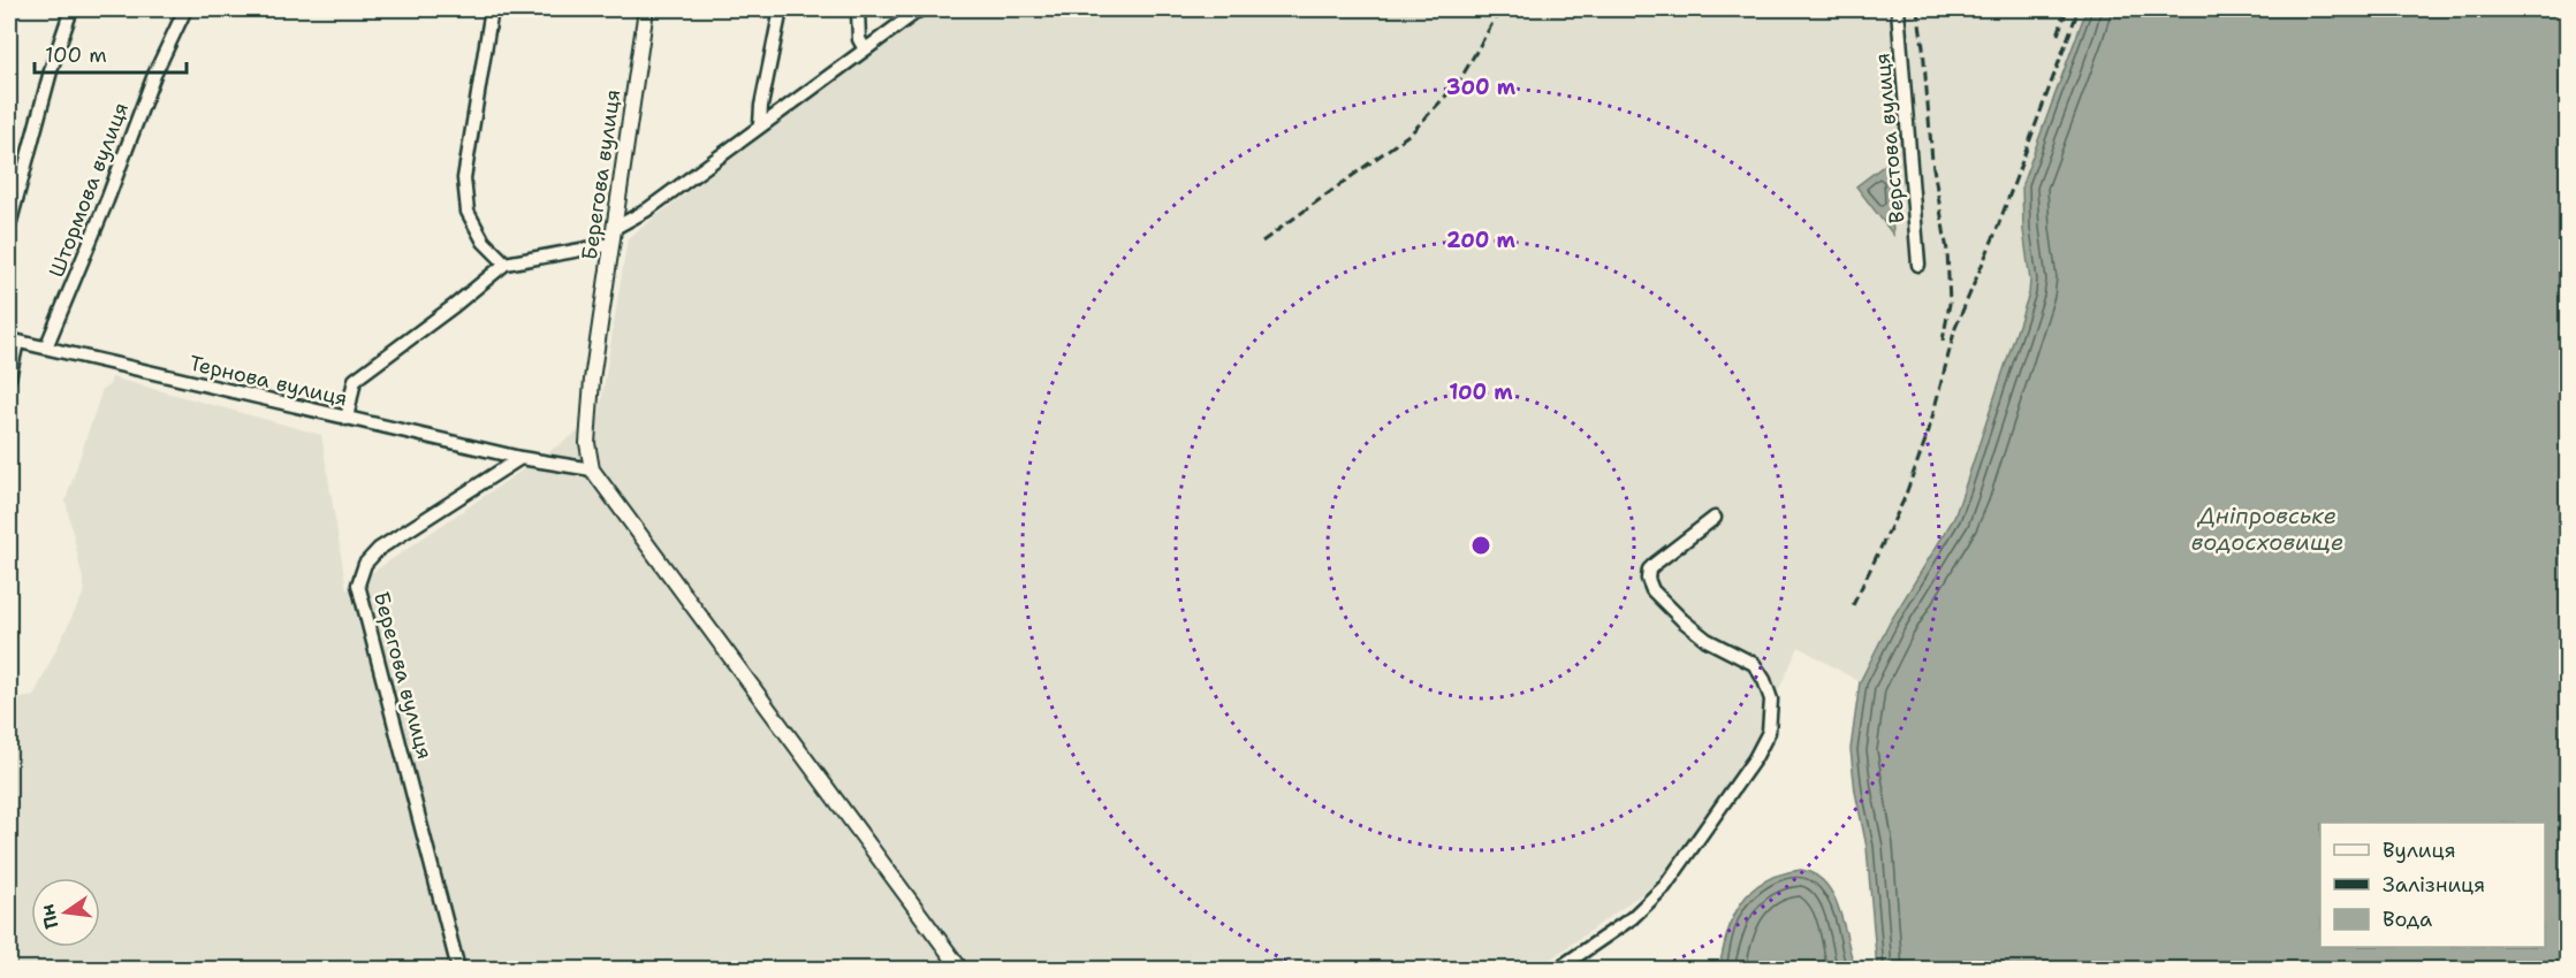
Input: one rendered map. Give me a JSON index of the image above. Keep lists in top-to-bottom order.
{
  "streets": {
    "street": [
      "Верстова вулиця",
      "Берегова вулиця",
      "Штормова вулиця",
      "Тернова вулиця"
    ]
  },
  "crossings": [
    ["Берегова вулиця", "Тернова вулиця"],
    ["Штормова вулиця", "Тернова вулиця"]
  ],
  "water": ["Дніпровське водосховище"],
  "legend": ["Вулиця", "Залізниця", "Вода"],
  "scale_bar": "100 m",
  "north": "left",
  "rings": ["300 m", "200 m", "100 m"]
}
